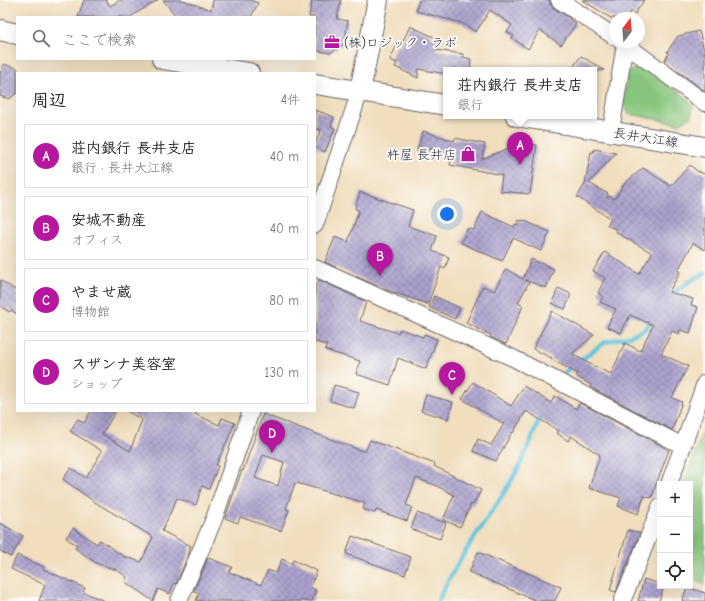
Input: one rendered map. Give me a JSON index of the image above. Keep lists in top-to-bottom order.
{
  "streets": {
    "main road": ["長井大江線"]
  },
  "places": {
    "office": ["(株)ロジック・ラボ"],
    "shop": ["杵屋 長井店"]
  },
  "north": "top",
  "page": {
    "search": "ここで検索",
    "popup": ["荘内銀行 長井支店", "銀行"],
    "heading": ["周辺", "4件"],
    "list": [
      {
        "mark": "A",
        "name": "荘内銀行 長井支店",
        "note": "銀行 · 長井大江線",
        "value": "40 m"
      },
      {
        "mark": "B",
        "name": "安城不動産",
        "note": "オフィス",
        "value": "40 m"
      },
      {
        "mark": "C",
        "name": "やませ蔵",
        "note": "博物館",
        "value": "80 m"
      },
      {
        "mark": "D",
        "name": "スザンナ美容室",
        "note": "ショップ",
        "value": "130 m"
      }
    ],
    "pins": [
      "A",
      "B",
      "C",
      "D"
    ],
    "map_buttons": ["+", "−"]
  }
}
